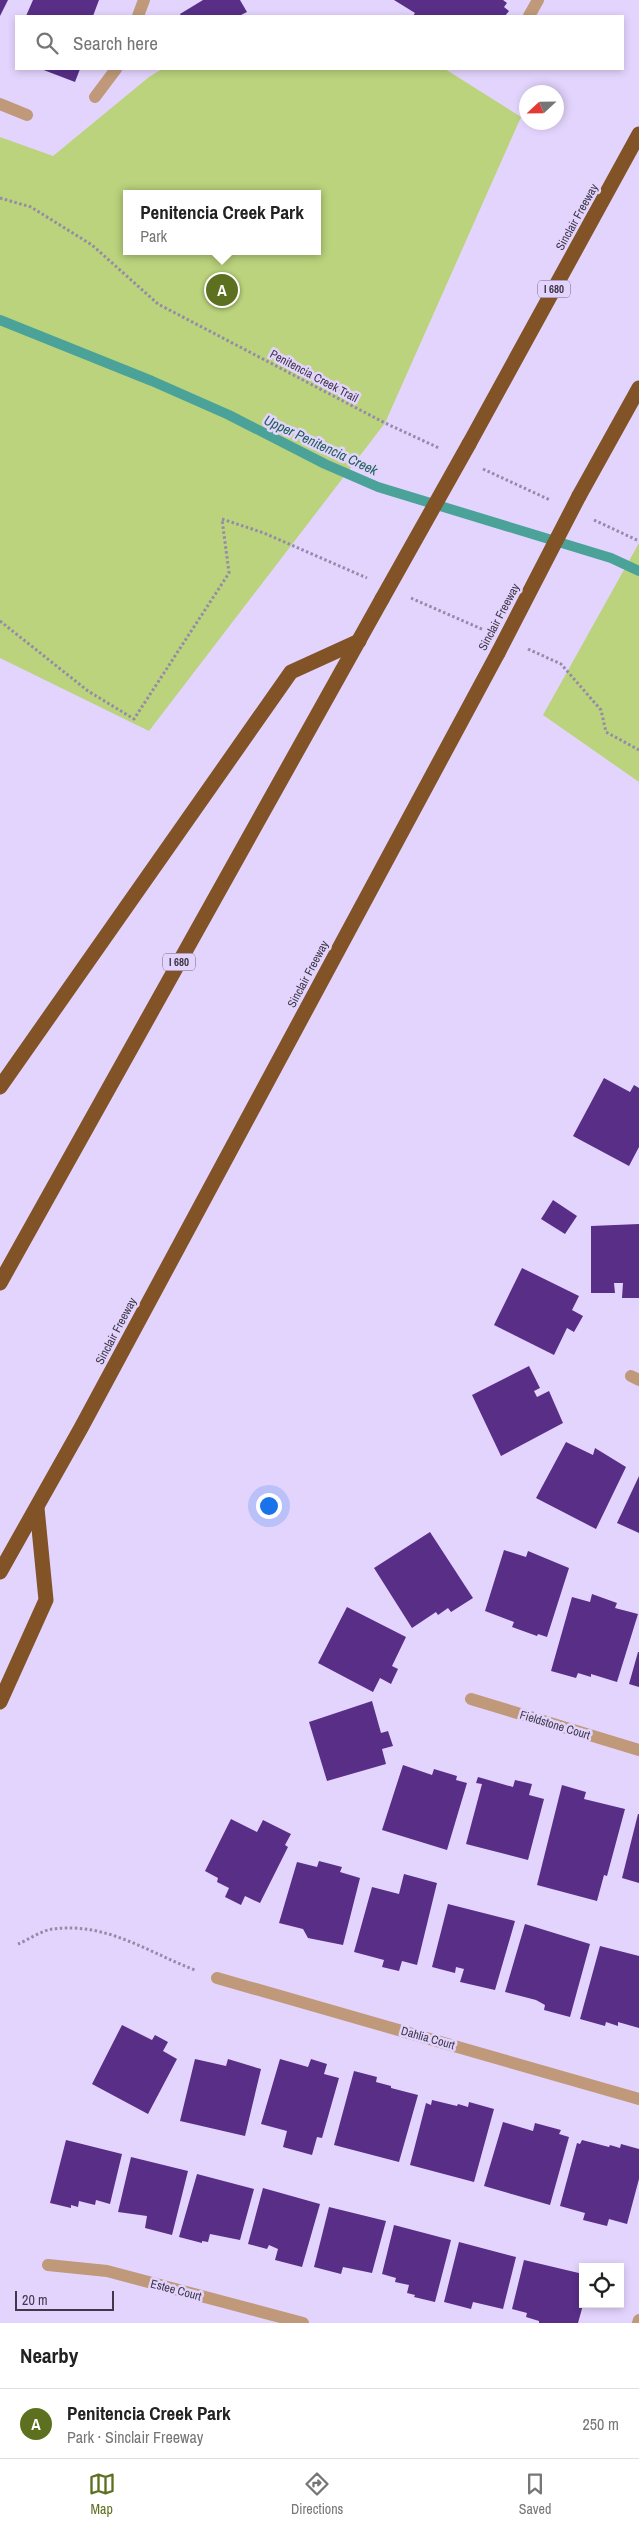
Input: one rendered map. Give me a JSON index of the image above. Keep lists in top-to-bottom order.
{
  "streets": {
    "highway": ["Sinclair Freeway", "I 680"],
    "street": ["Fieldstone Court", "Dahlia Court", "Estee Court"],
    "path": ["Penitencia Creek Trail"]
  },
  "water": ["Upper Penitencia Creek"],
  "scale_bar": "20 m",
  "north": "left",
  "page": {
    "search": "Search here",
    "popup": ["Penitencia Creek Park", "Park"],
    "pins": "A",
    "scale": "20 m",
    "heading": "Nearby",
    "list": [
      {
        "mark": "A",
        "name": "Penitencia Creek Park",
        "note": "Park · Sinclair Freeway",
        "value": "250 m"
      }
    ],
    "nav": ["Map", "Directions", "Saved"]
  }
}
